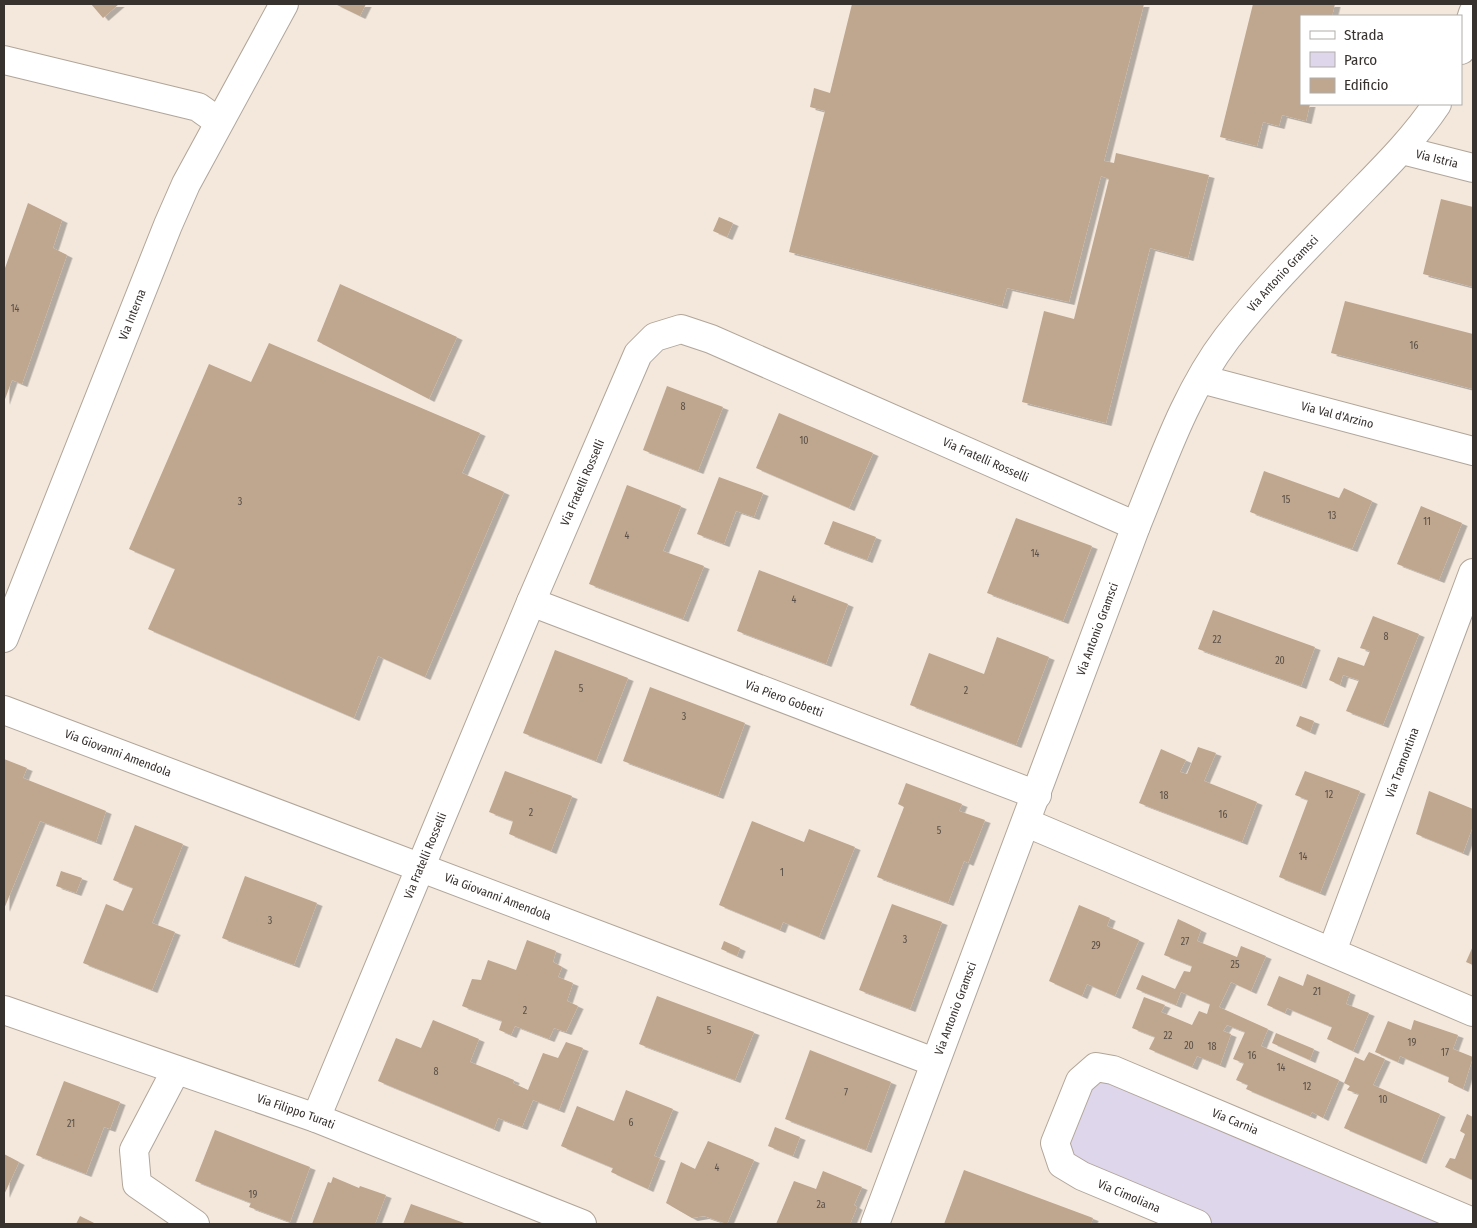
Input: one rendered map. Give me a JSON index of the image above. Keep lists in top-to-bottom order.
{
  "streets": {
    "street": [
      "Via Istria",
      "Via Antonio Gramsci",
      "Via Interna",
      "Via Val d'Arzino",
      "Via Fratelli Rosselli",
      "Via Piero Gobetti",
      "Via Giovanni Amendola",
      "Via Tramontina",
      "Via Filippo Turati",
      "Via Carnia",
      "Via Cimoliana"
    ]
  },
  "crossings": [
    ["Via Istria", "Via Antonio Gramsci"],
    ["Via Antonio Gramsci", "Via Val d'Arzino"],
    ["Via Antonio Gramsci", "Via Fratelli Rosselli"],
    ["Via Antonio Gramsci", "Via Piero Gobetti"],
    ["Via Antonio Gramsci", "Via Giovanni Amendola"],
    ["Via Fratelli Rosselli", "Via Piero Gobetti"],
    ["Via Fratelli Rosselli", "Via Giovanni Amendola"],
    ["Via Fratelli Rosselli", "Via Filippo Turati"],
    ["Via Carnia", "Via Cimoliana"]
  ],
  "house_numbers": [
    "14",
    "16",
    "8",
    "10",
    "15",
    "3",
    "13",
    "11",
    "4",
    "14",
    "4",
    "8",
    "22",
    "20",
    "5",
    "2",
    "3",
    "12",
    "18",
    "2",
    "16",
    "5",
    "14",
    "1",
    "3",
    "3",
    "27",
    "29",
    "25",
    "21",
    "2",
    "5",
    "22",
    "19",
    "20",
    "18",
    "17",
    "16",
    "14",
    "8",
    "12",
    "7",
    "10",
    "6",
    "21",
    "4",
    "19",
    "2a"
  ],
  "legend": ["Strada", "Parco", "Edificio"]
}
